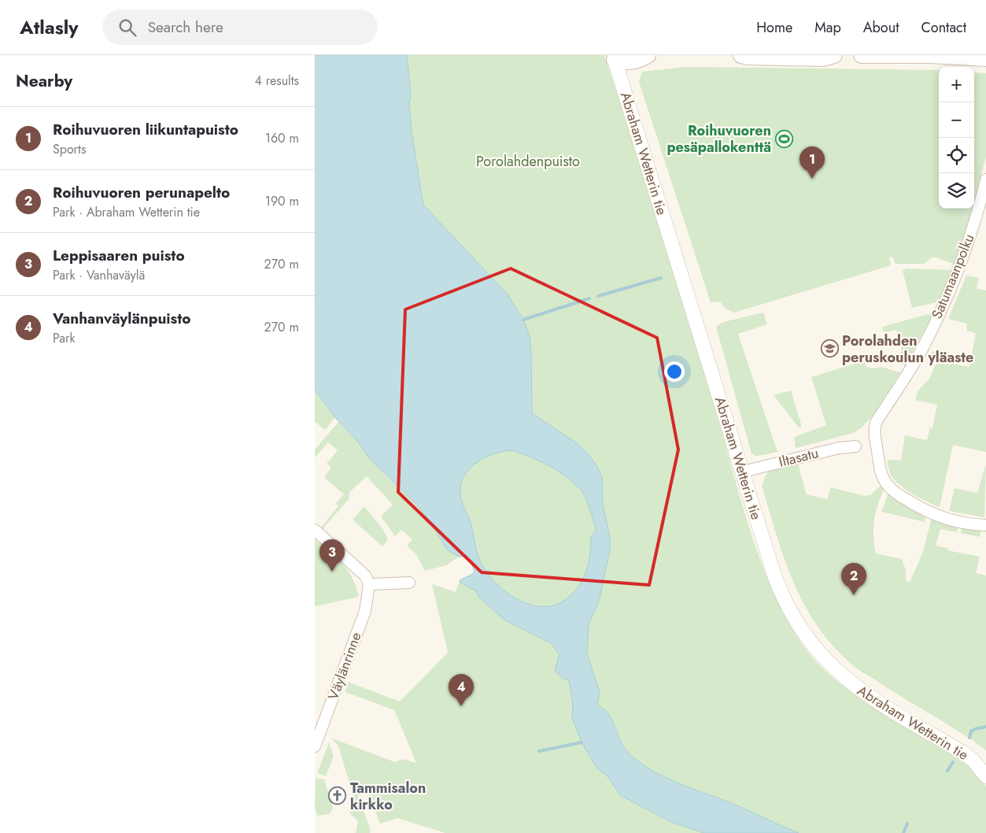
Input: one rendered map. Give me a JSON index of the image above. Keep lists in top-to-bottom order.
{
  "streets": {
    "street": [
      "Abraham Wetterin tie",
      "Satumaanpolku",
      "Iltasatu",
      "Väylänrinne"
    ]
  },
  "crossings": [
    ["Abraham Wetterin tie", "Iltasatu"]
  ],
  "parks": ["Porolahdenpuisto"],
  "places": {
    "sports": ["Roihuvuoren pesäpallokenttä"],
    "school or university": ["Porolahden peruskoulun yläaste"],
    "church": ["Tammisalon kirkko"]
  },
  "page": {
    "header": "Atlasly",
    "search": "Search here",
    "nav": [
      "Home",
      "Map",
      "About",
      "Contact"
    ],
    "heading": ["Nearby", "4 results"],
    "map_buttons": ["+", "−"],
    "list": [
      {
        "mark": "1",
        "name": "Roihuvuoren liikuntapuisto",
        "note": "Sports",
        "value": "160 m"
      },
      {
        "mark": "2",
        "name": "Roihuvuoren perunapelto",
        "note": "Park · Abraham Wetterin tie",
        "value": "190 m"
      },
      {
        "mark": "3",
        "name": "Leppisaaren puisto",
        "note": "Park · Vanhaväylä",
        "value": "270 m"
      },
      {
        "mark": "4",
        "name": "Vanhanväylänpuisto",
        "note": "Park",
        "value": "270 m"
      }
    ],
    "pins": [
      "1",
      "3",
      "2",
      "4"
    ]
  }
}
